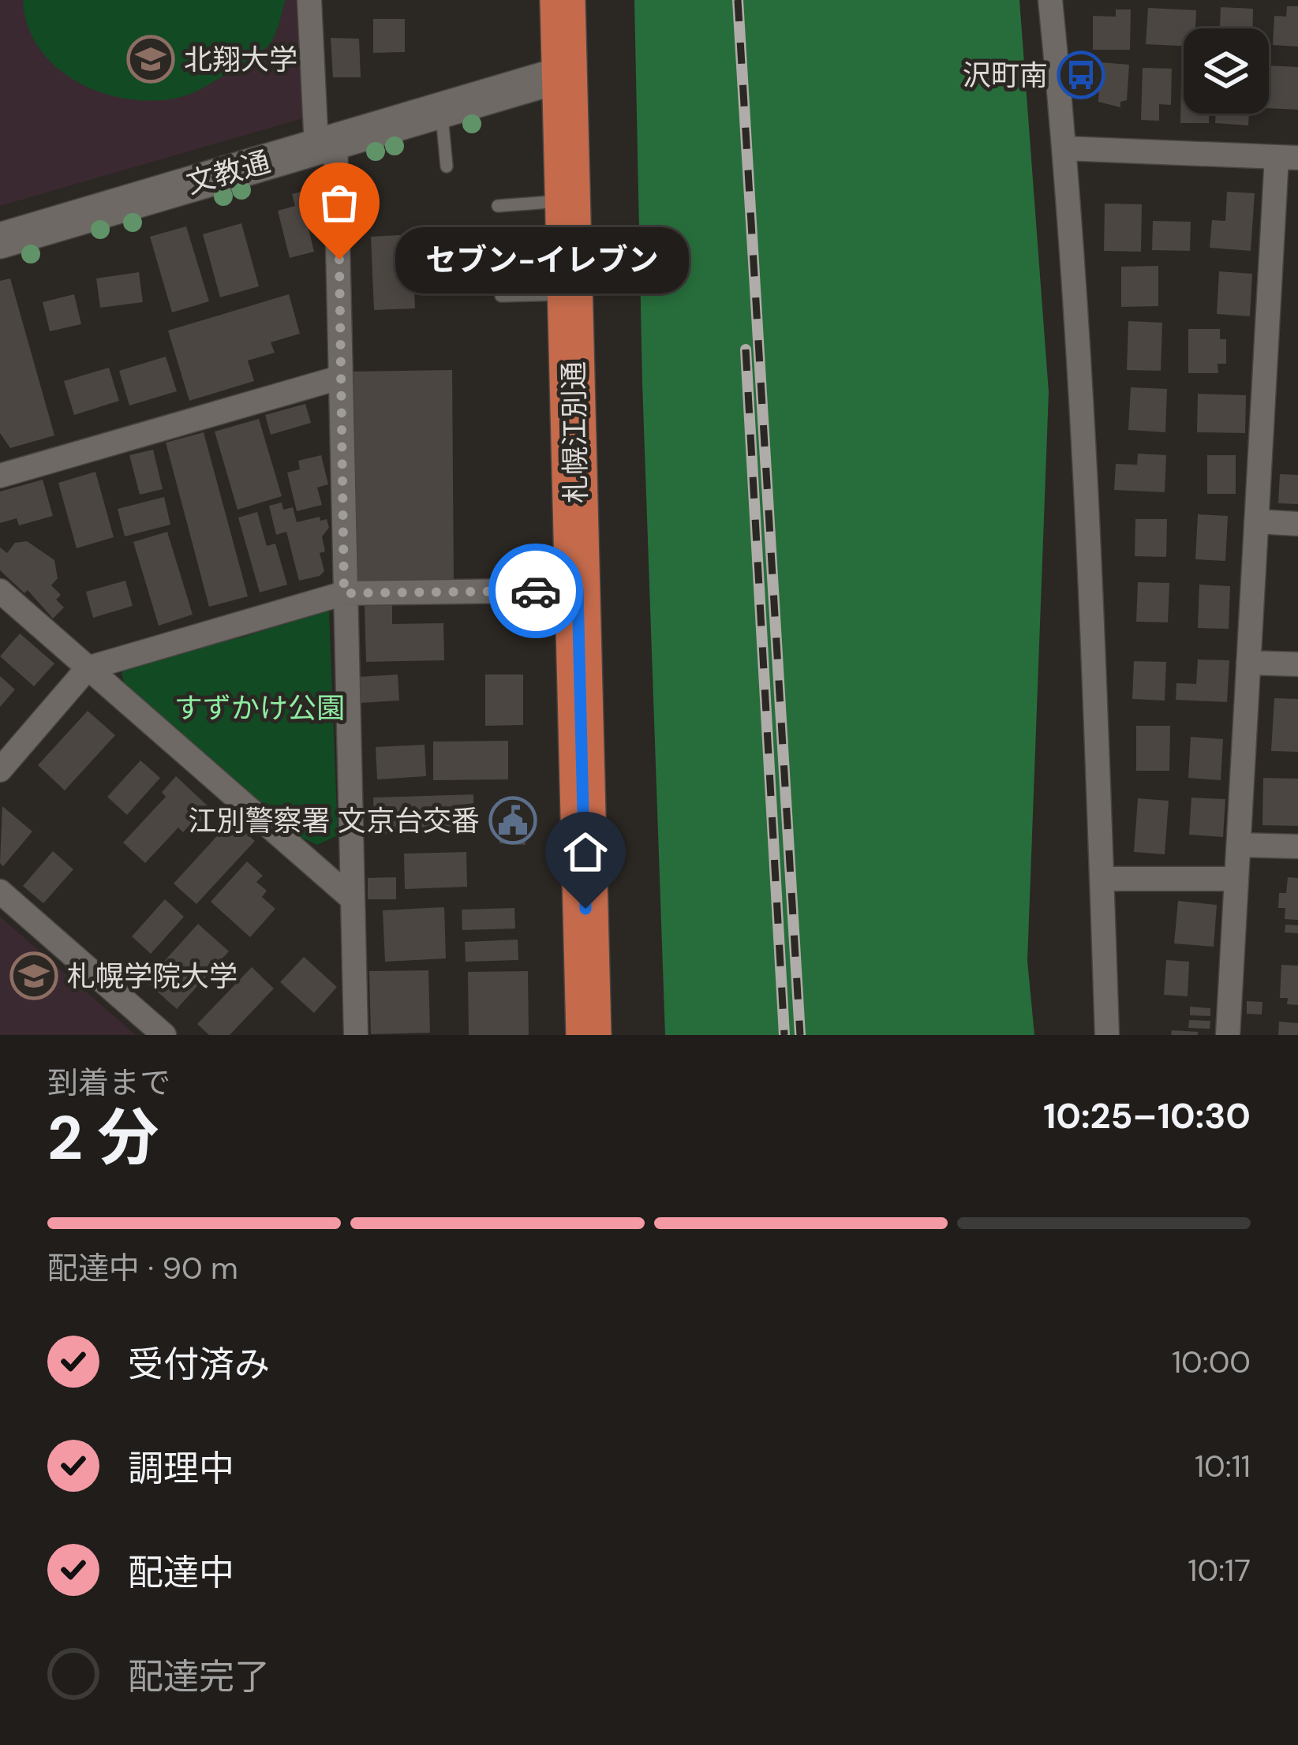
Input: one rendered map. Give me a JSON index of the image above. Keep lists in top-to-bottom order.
{
  "streets": {
    "highway": ["札幌江別通"],
    "street": ["文教通"]
  },
  "crossings": [
    ["文教通", "札幌江別通"]
  ],
  "parks": ["すずかけ公園"],
  "places": {
    "school or university": ["北翔大学", "札幌学院大学"],
    "bus stop": ["沢町南"],
    "other": ["セブン-イレブン"],
    "public building": ["江別警察署 文京台交番"]
  },
  "page": {
    "bubble": "セブン-イレブン",
    "heading": ["2 分", "到着まで", "10:25–10:30"],
    "bar": "配達中 · 90 m",
    "list": [
      ["受付済み", "10:00"],
      ["調理中", "10:11"],
      ["配達中", "10:17"],
      "配達完了"
    ]
  }
}
